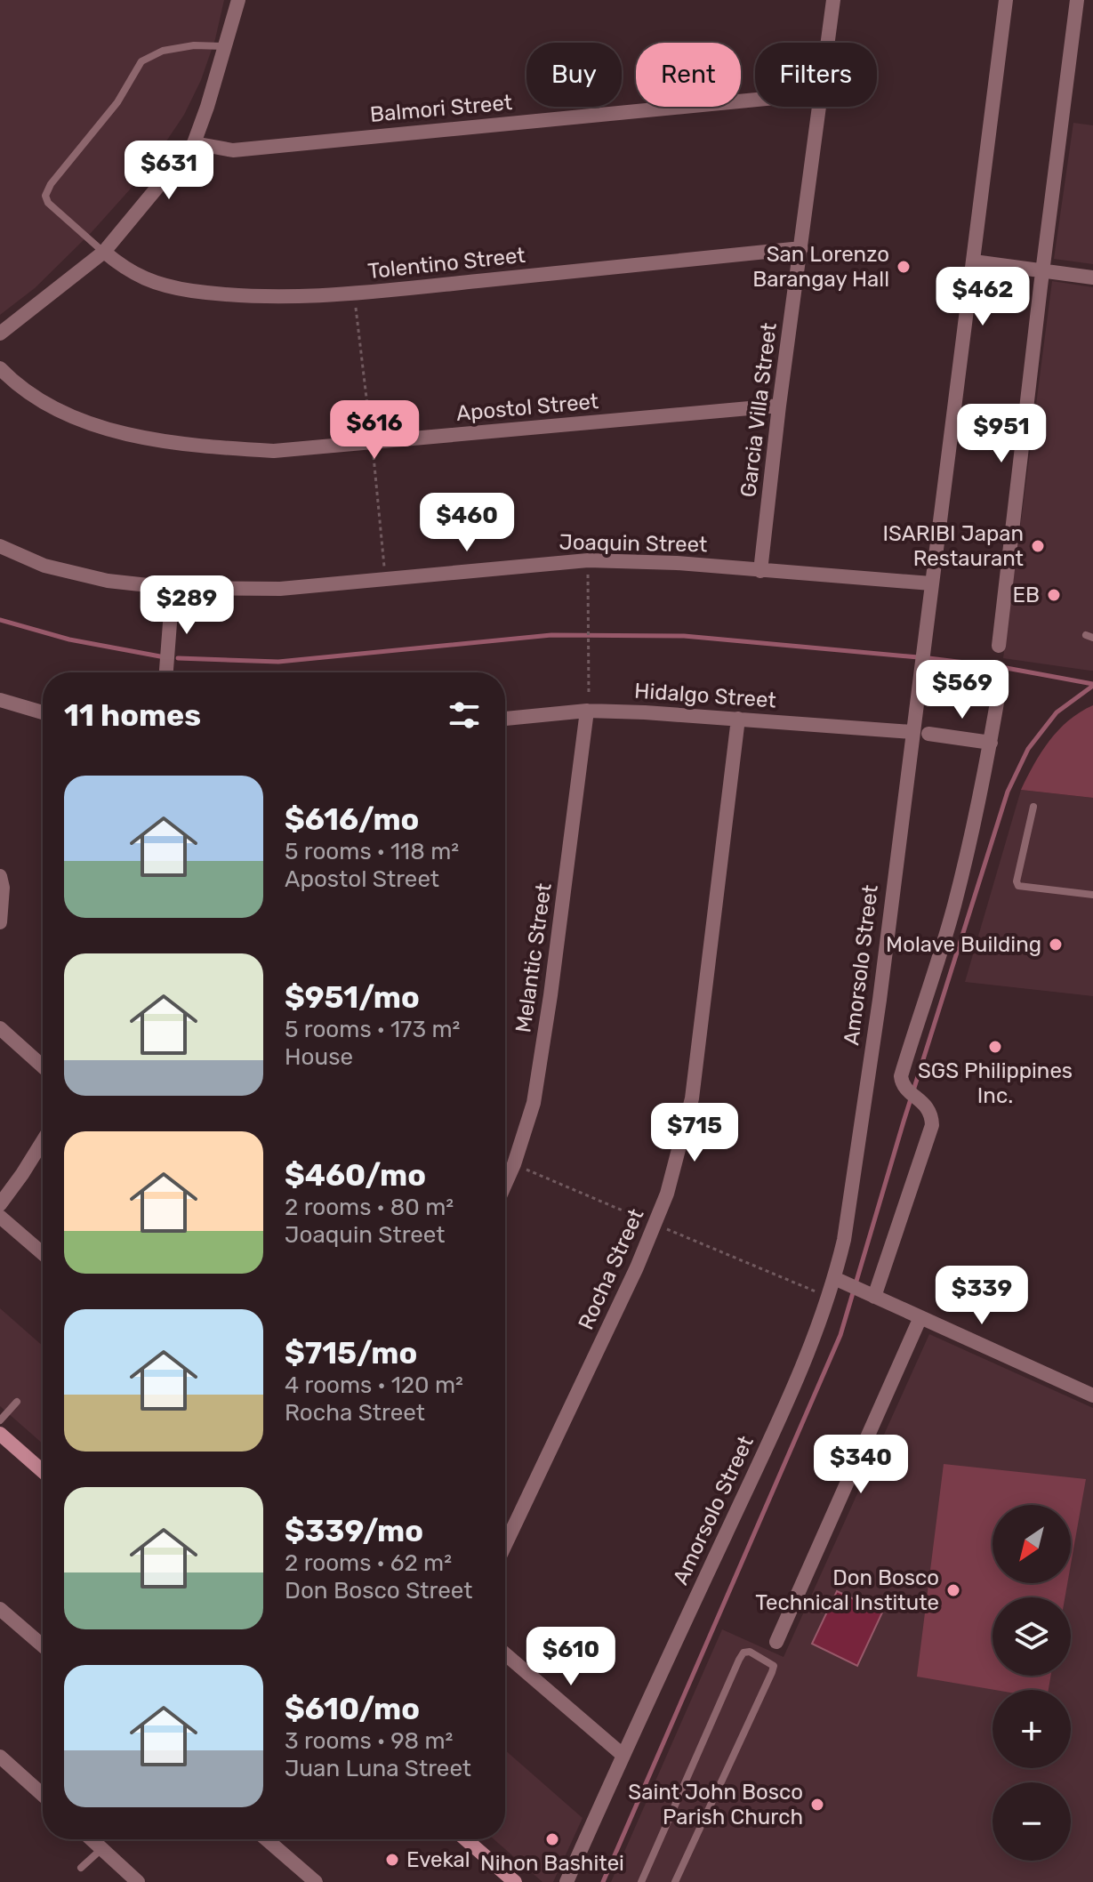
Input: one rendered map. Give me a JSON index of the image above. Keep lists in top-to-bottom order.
{
  "streets": {
    "street": [
      "Balmori Street",
      "Tolentino Street",
      "Apostol Street",
      "Garcia Villa Street",
      "Joaquin Street",
      "Hidalgo Street",
      "Melantic Street",
      "Amorsolo Street",
      "Rocha Street"
    ]
  },
  "crossings": [
    ["Tolentino Street", "Garcia Villa Street"],
    ["Apostol Street", "Garcia Villa Street"],
    ["Garcia Villa Street", "Joaquin Street"],
    ["Joaquin Street", "Amorsolo Street"],
    ["Hidalgo Street", "Melantic Street"],
    ["Hidalgo Street", "Amorsolo Street"],
    ["Hidalgo Street", "Rocha Street"]
  ],
  "places": [
    "San Lorenzo Barangay Hall",
    "ISARIBI Japan Restaurant",
    "EB",
    "Molave Building",
    "SGS Philippines Inc.",
    "Don Bosco Technical Institute",
    "Saint John Bosco Parish Church",
    "Nihon Bashitei",
    "Evekal"
  ],
  "north": "bottom left",
  "page": {
    "chip": ["Buy", "Rent", "Filters"],
    "price": [
      "$631",
      "$462",
      "$616",
      "$951",
      "$460",
      "$289",
      "$569",
      "$715",
      "$339",
      "$340",
      "$610"
    ],
    "heading": "11 homes",
    "list": [
      {
        "name": "$616/mo",
        "note": "5 rooms · 118 m² · Apostol Street"
      },
      {
        "name": "$951/mo",
        "note": "5 rooms · 173 m² · House"
      },
      {
        "name": "$460/mo",
        "note": "2 rooms · 80 m² · Joaquin Street"
      },
      {
        "name": "$715/mo",
        "note": "4 rooms · 120 m² · Rocha Street"
      },
      {
        "name": "$339/mo",
        "note": "2 rooms · 62 m² · Don Bosco Street"
      },
      {
        "name": "$610/mo",
        "note": "3 rooms · 98 m² · Juan Luna Street"
      }
    ],
    "map_buttons": ["+", "−"]
  }
}
